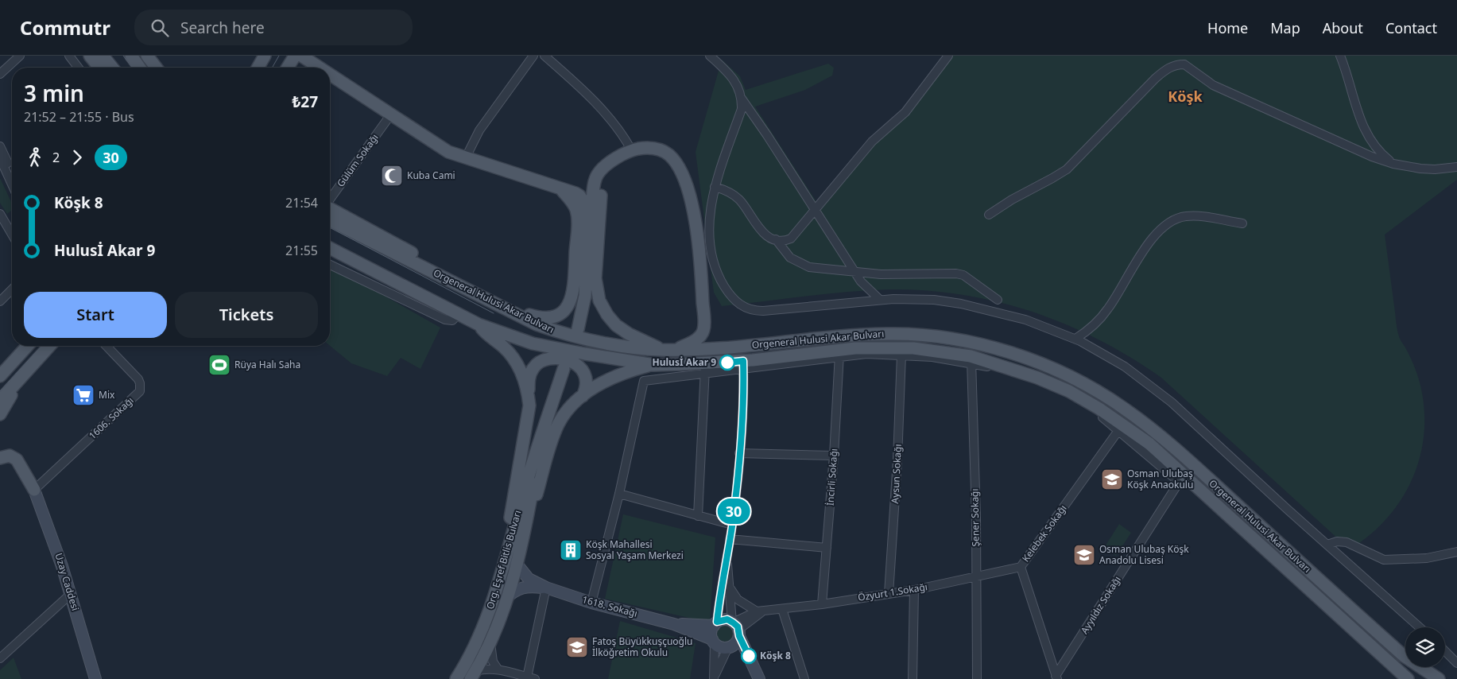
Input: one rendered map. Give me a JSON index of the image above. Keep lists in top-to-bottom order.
{
  "streets": {
    "main road": ["Orgeneral Hulusi Akar Bulvarı", "Org. Eşref Bitlis Bulvarı"],
    "street": [
      "Gülüm Sokağı",
      "1606. Sokağı",
      "Aysun Sokağı",
      "İncirli Sokağı",
      "Şener Sokağı",
      "Kelebek Sokağı",
      "Uzay Caddesi",
      "Özyurt 1.Sokağı",
      "Ayyıldız Sokağı",
      "1618. Sokağı"
    ]
  },
  "crossings": [
    ["Orgeneral Hulusi Akar Bulvarı", "İncirli Sokağı"],
    ["Orgeneral Hulusi Akar Bulvarı", "Şener Sokağı"],
    ["Orgeneral Hulusi Akar Bulvarı", "Kelebek Sokağı"],
    ["Orgeneral Hulusi Akar Bulvarı", "Ayyıldız Sokağı"],
    ["1606. Sokağı", "Uzay Caddesi"],
    ["Aysun Sokağı", "Özyurt 1.Sokağı"],
    ["İncirli Sokağı", "Özyurt 1.Sokağı"],
    ["Şener Sokağı", "Özyurt 1.Sokağı"],
    ["Kelebek Sokağı", "Özyurt 1.Sokağı"],
    ["Kelebek Sokağı", "Ayyıldız Sokağı"],
    ["Org. Eşref Bitlis Bulvarı", "1618. Sokağı"]
  ],
  "districts": ["Köşk"],
  "places": {
    "mosque": ["Kuba Cami"],
    "other": ["Hulusİ Akar 9", "Köşk 8"],
    "sports": ["Rüya Halı Saha"],
    "supermarket": ["Mix"],
    "school or university": ["Osman Ulubaş Köşk Anaokulu", "Osman Ulubaş Köşk Anadolu Lisesi", "Fatoş Büyükkuşçuoğlu İlköğretim Okulu"],
    "building": ["Köşk Mahallesi Sosyal Yaşam Merkezi"]
  },
  "lines": ["bus line 30"],
  "page": {
    "header": "Commutr",
    "search": "Search here",
    "nav": [
      "Home",
      "Map",
      "About",
      "Contact"
    ],
    "on_map": "30",
    "heading": ["3 min", "21:52 – 21:55 · Bus", "₺27"],
    "legs": ["2", "30"],
    "list": [
      {
        "name": "Köşk 8",
        "value": "21:54"
      },
      {
        "name": "Hulusİ Akar 9",
        "value": "21:55"
      }
    ],
    "buttons": ["Start", "Tickets"]
  }
}
